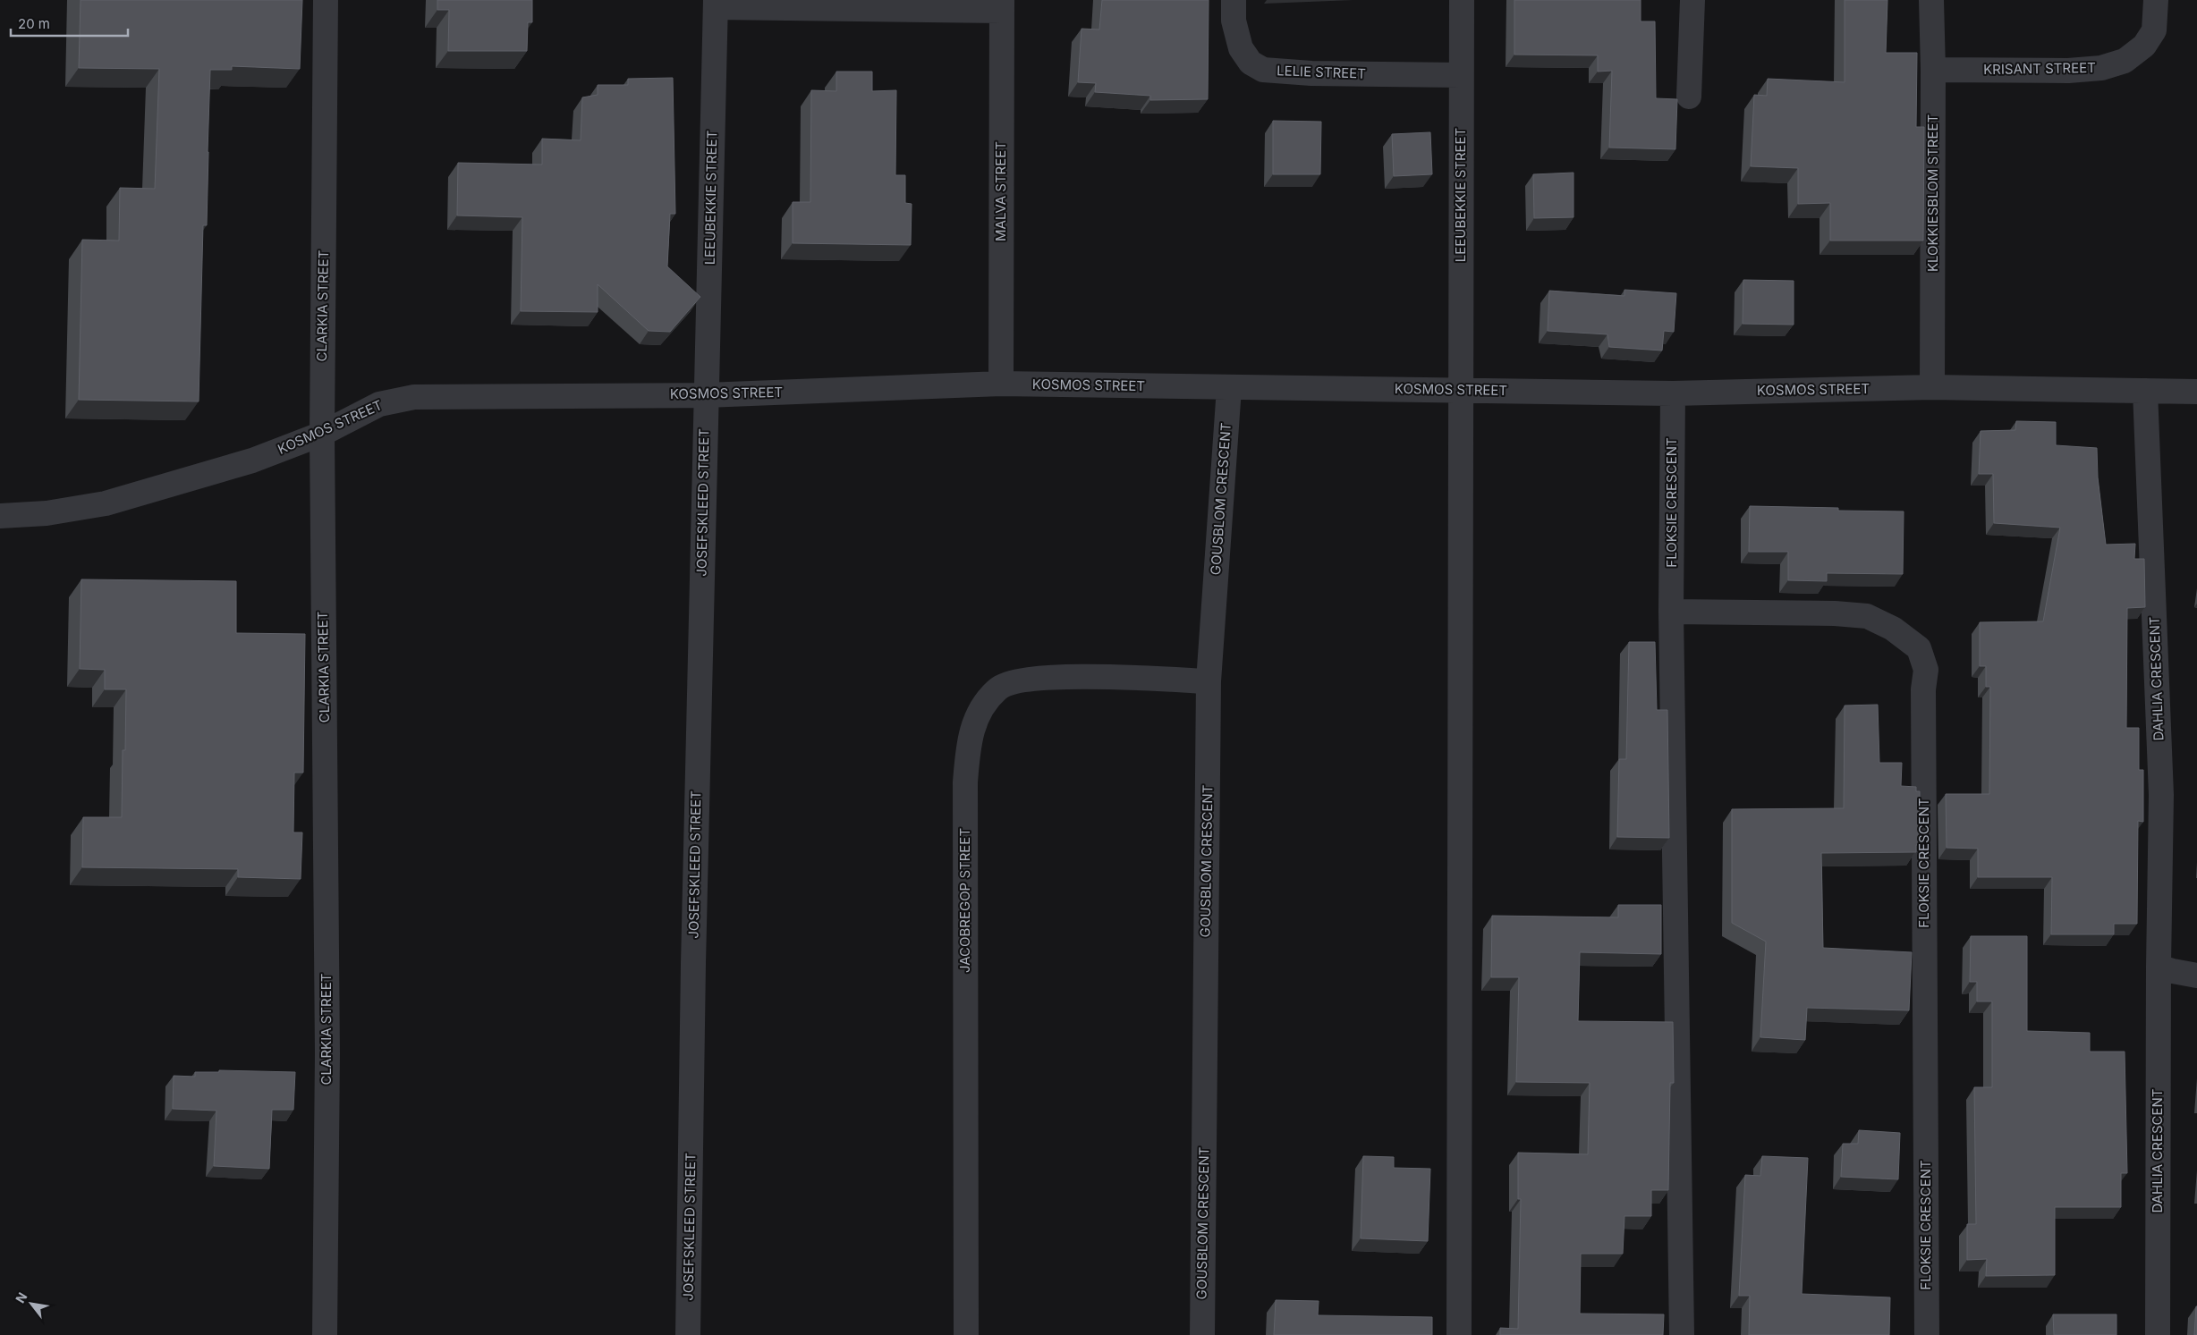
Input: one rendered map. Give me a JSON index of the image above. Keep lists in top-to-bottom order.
{
  "streets": {
    "street": [
      "KRISANT STREET",
      "LELIE STREET",
      "MALVA STREET",
      "KLOKKIESBLOM STREET",
      "LEEUBEKKIE STREET",
      "CLARKIA STREET",
      "KOSMOS STREET",
      "GOUSBLOM CRESCENT",
      "JOSEFSKLEED STREET",
      "FLOKSIE CRESCENT",
      "DAHLIA CRESCENT",
      "JACOBREGOP STREET"
    ]
  },
  "crossings": [
    ["KRISANT STREET", "KLOKKIESBLOM STREET"],
    ["LELIE STREET", "LEEUBEKKIE STREET"],
    ["MALVA STREET", "KOSMOS STREET"],
    ["KLOKKIESBLOM STREET", "KOSMOS STREET"],
    ["LEEUBEKKIE STREET", "KOSMOS STREET"],
    ["LEEUBEKKIE STREET", "JOSEFSKLEED STREET"],
    ["CLARKIA STREET", "KOSMOS STREET"],
    ["KOSMOS STREET", "GOUSBLOM CRESCENT"],
    ["KOSMOS STREET", "JOSEFSKLEED STREET"],
    ["KOSMOS STREET", "FLOKSIE CRESCENT"],
    ["KOSMOS STREET", "DAHLIA CRESCENT"],
    ["GOUSBLOM CRESCENT", "JACOBREGOP STREET"]
  ],
  "scale_bar": "20 m",
  "north": "top left"
}
